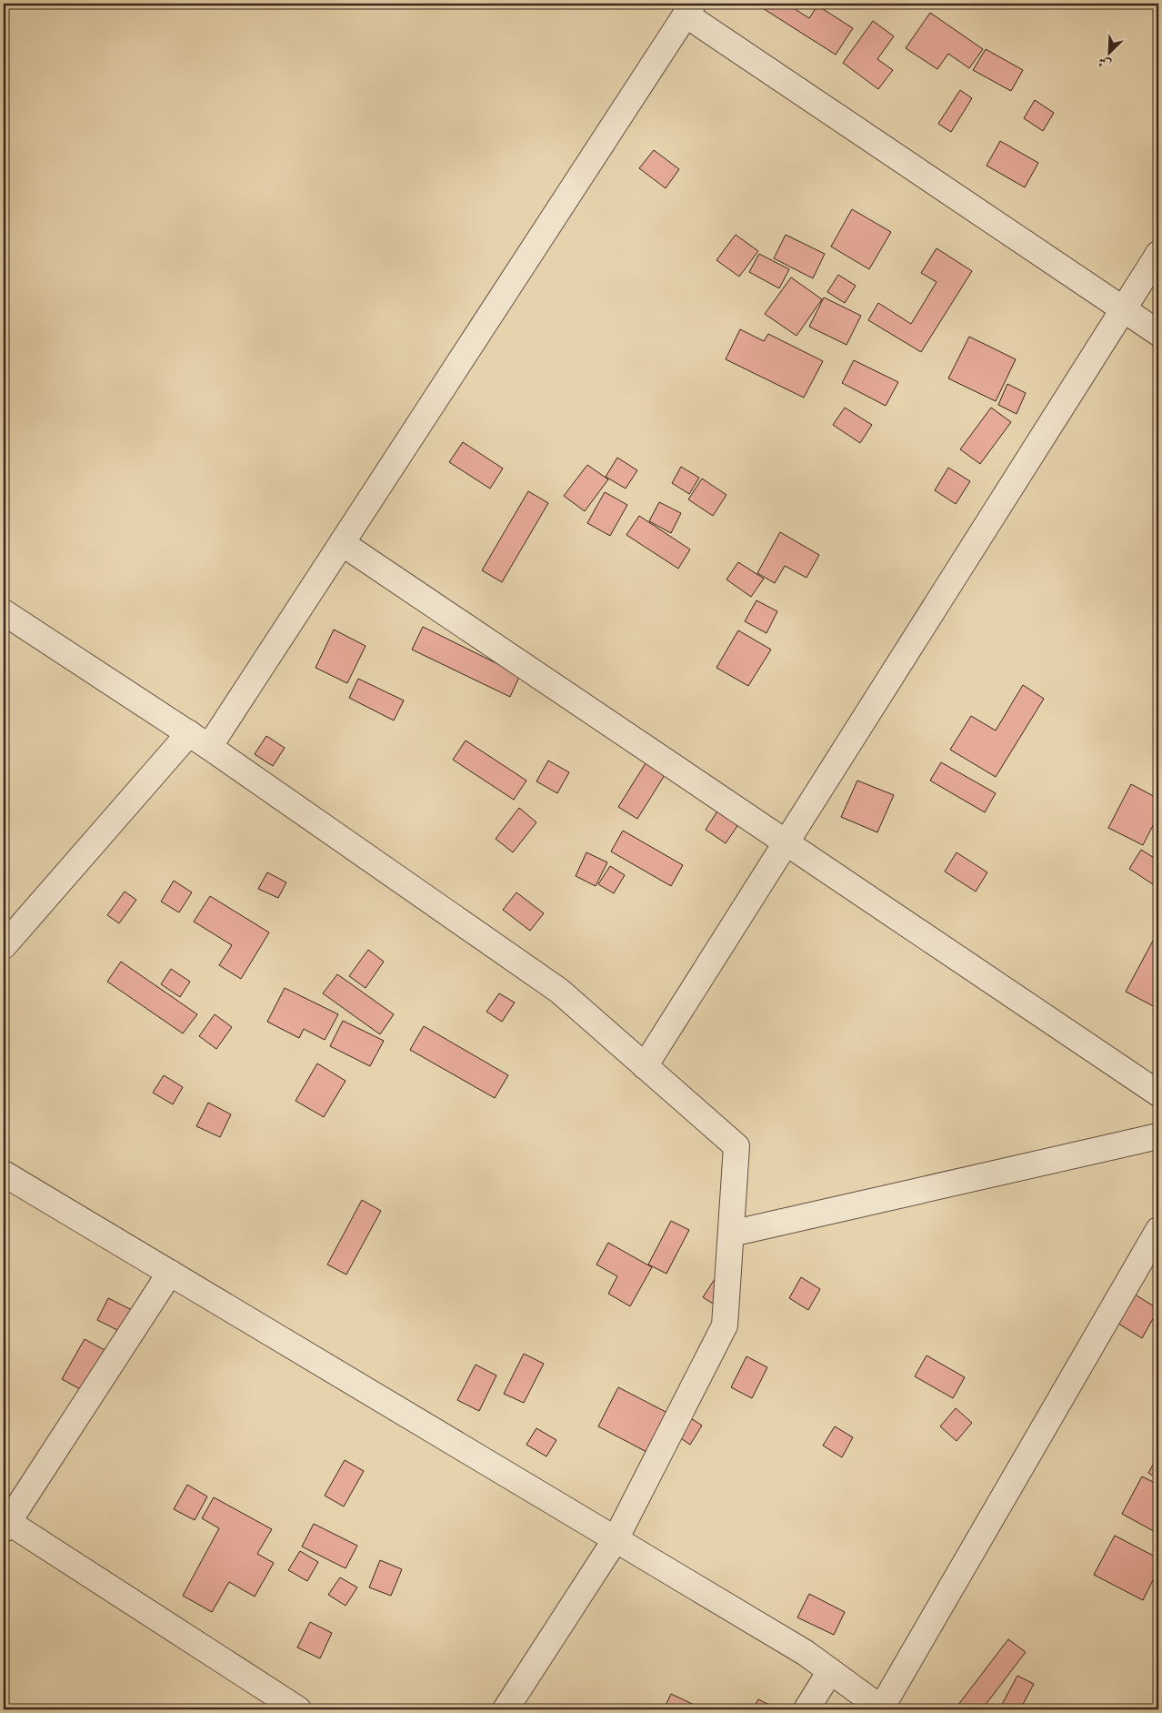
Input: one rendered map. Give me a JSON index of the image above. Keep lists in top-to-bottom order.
{
  "north": "bottom left"
}
